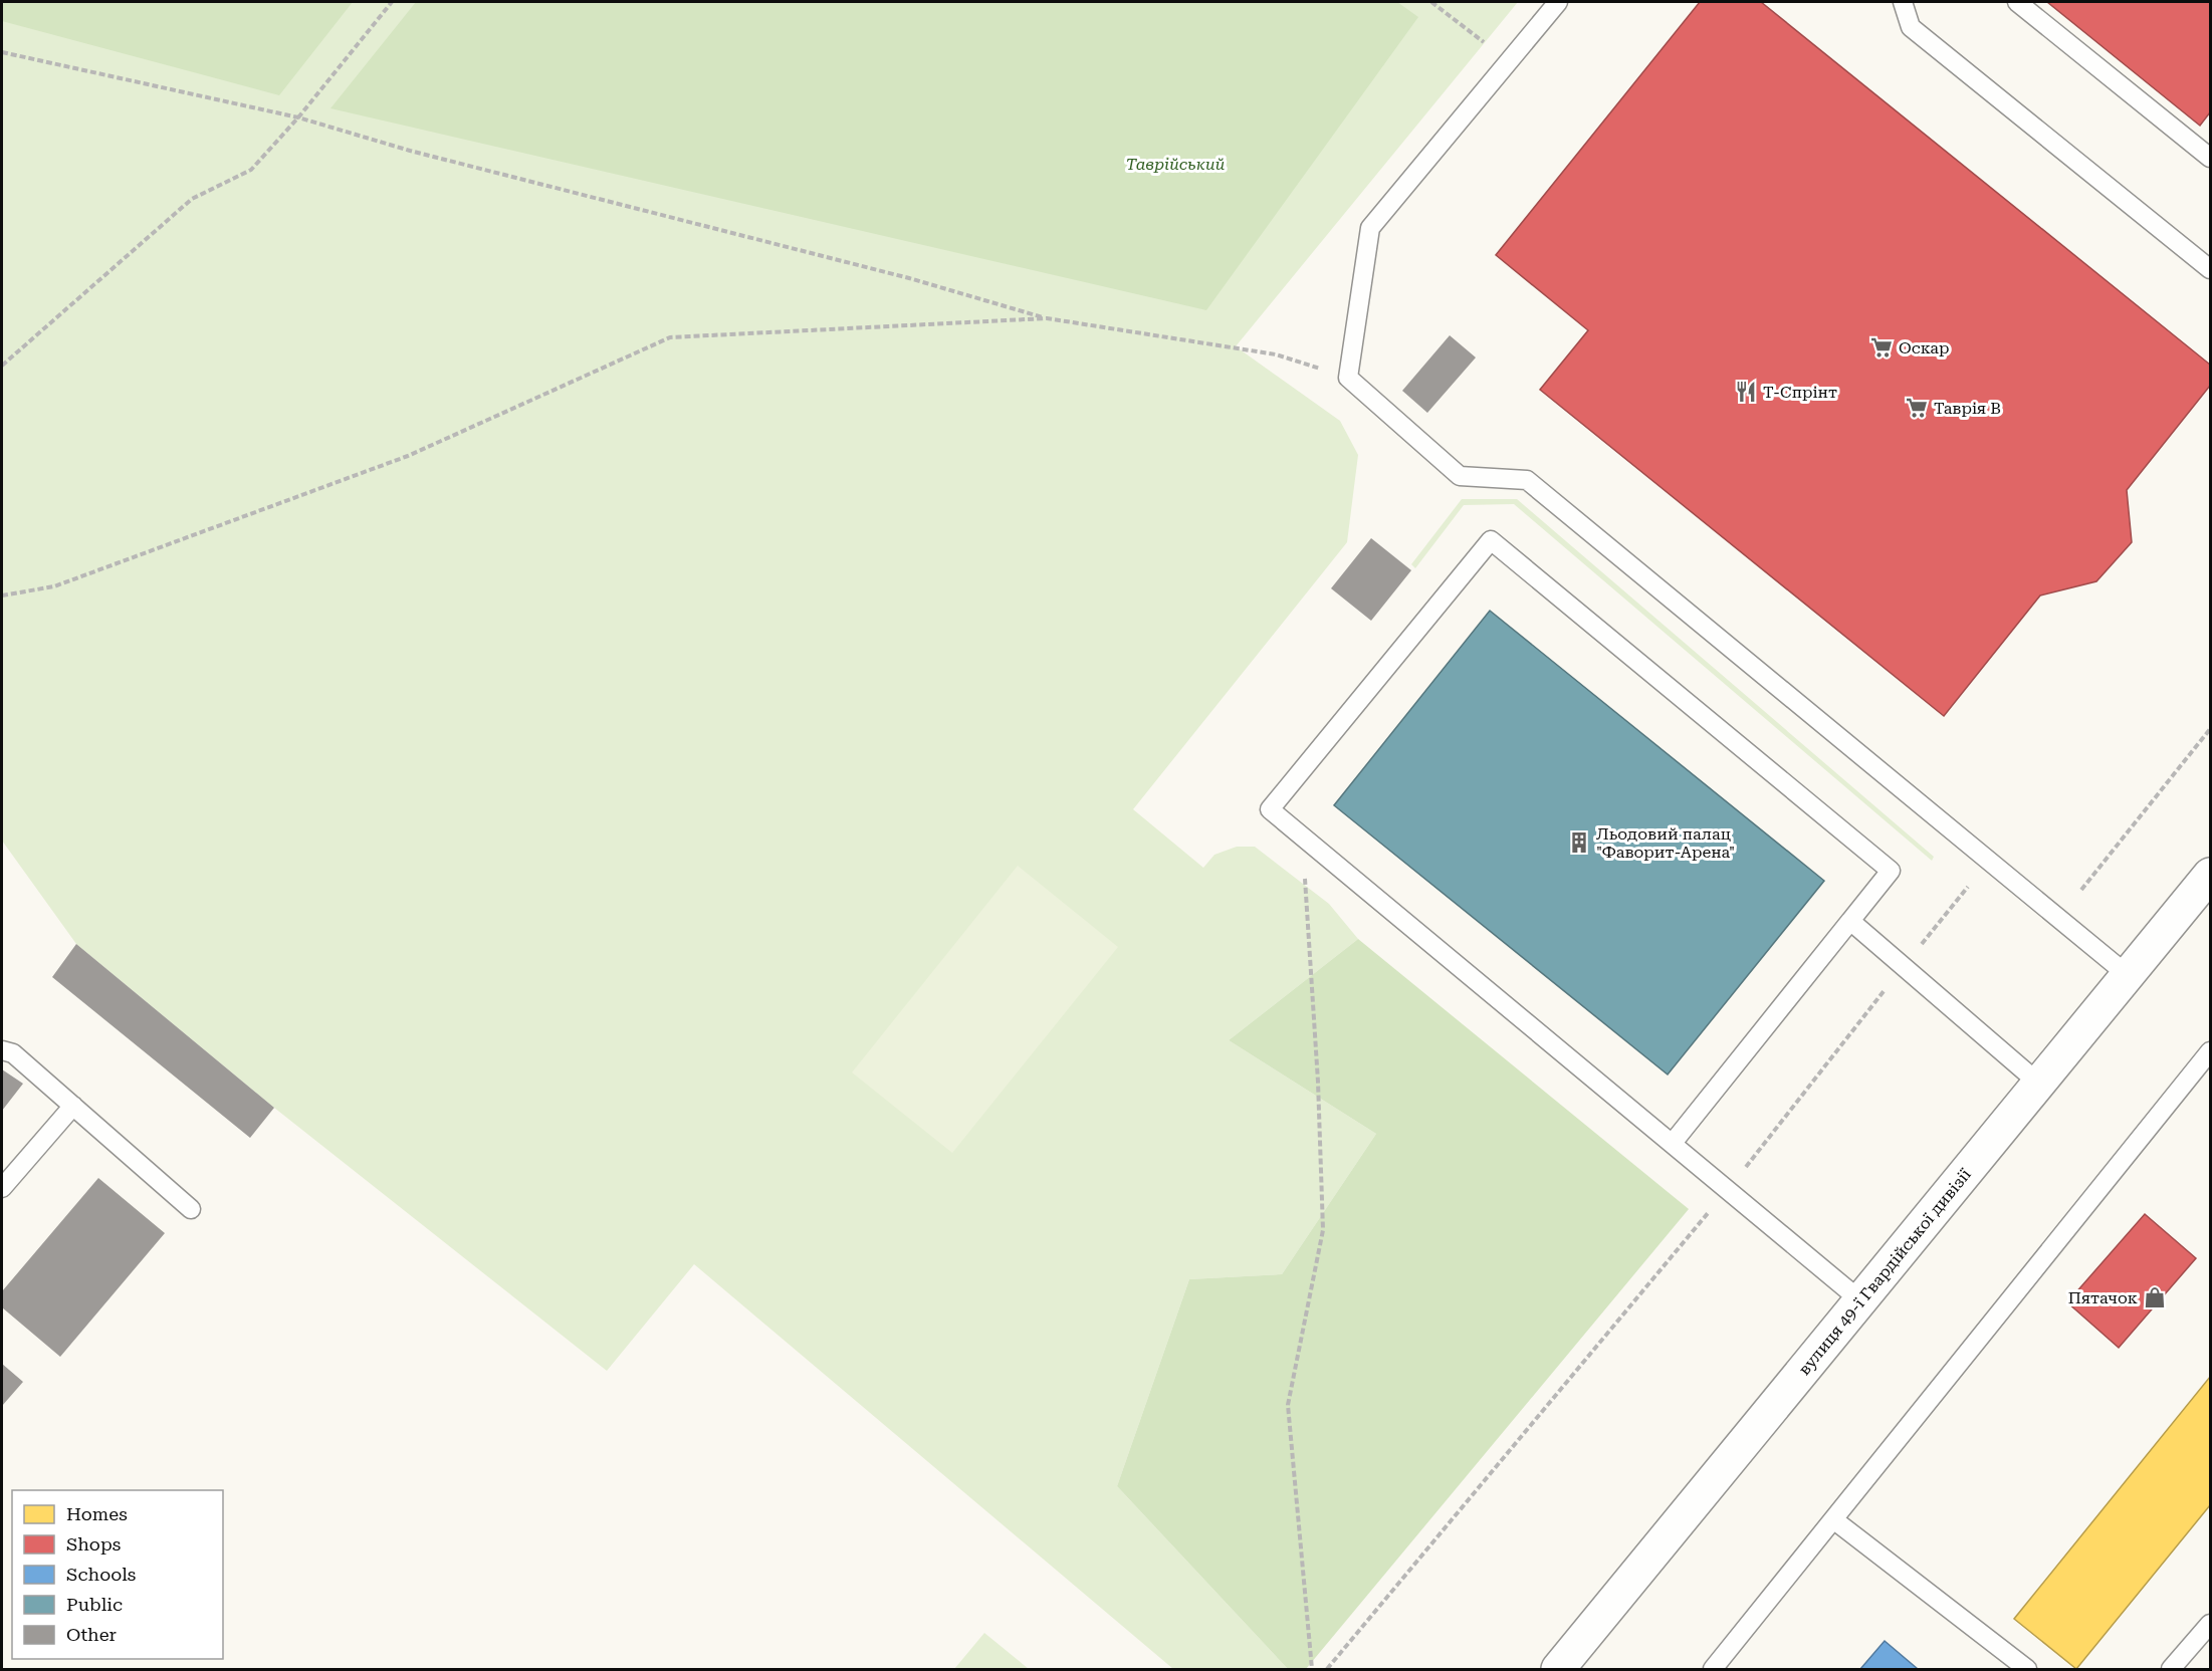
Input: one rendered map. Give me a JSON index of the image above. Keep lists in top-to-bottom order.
{
  "streets": {
    "street": ["вулиця 49-ї Гвардійської дивізії"]
  },
  "parks": ["Таврійський"],
  "places": {
    "supermarket": ["Оскар", "Таврія В"],
    "restaurant": ["Т-Спрінт"],
    "building": ["Льодовий палац \"Фаворит-Арена\""],
    "shop": ["Пятачок"]
  },
  "legend": [
    "Homes",
    "Shops",
    "Schools",
    "Public",
    "Other"
  ]
}
